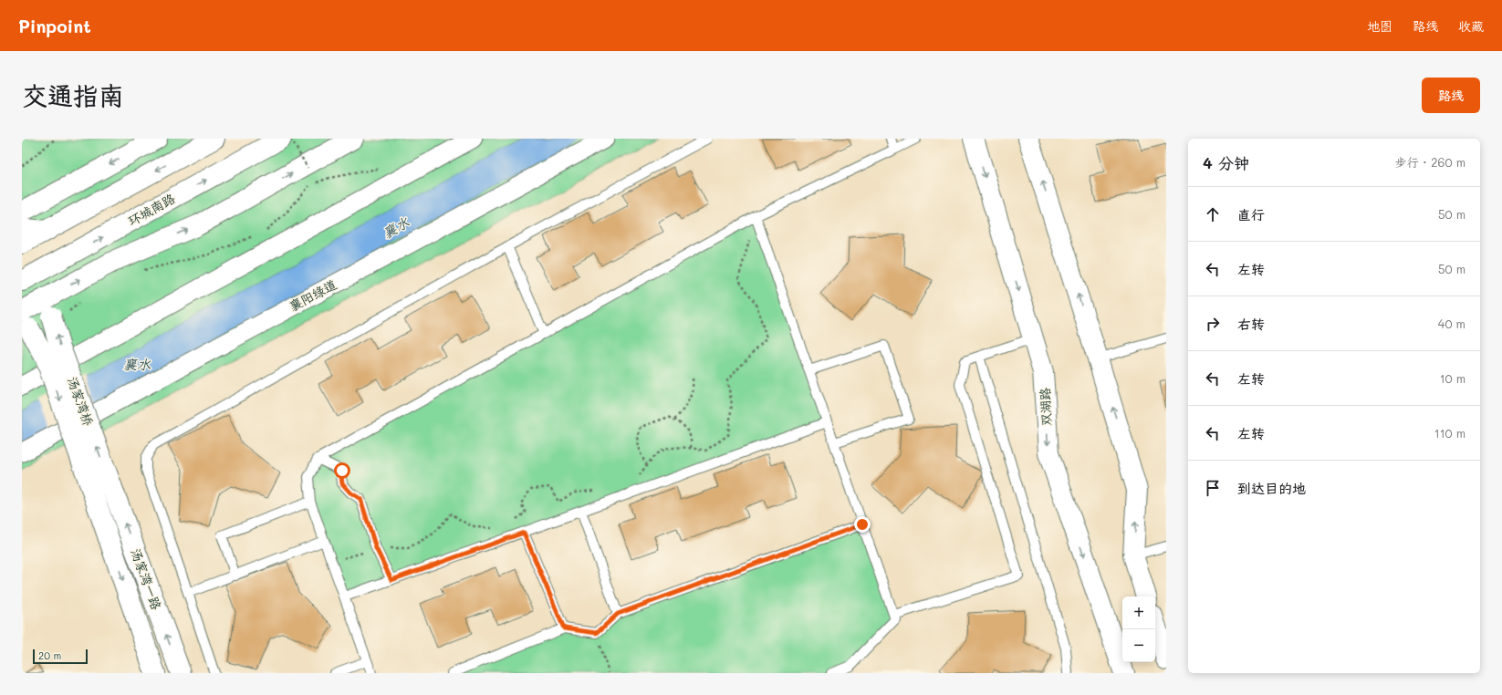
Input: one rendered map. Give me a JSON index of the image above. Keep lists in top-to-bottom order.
{
  "streets": {
    "main road": [
      "环城南路",
      "汤家湾桥",
      "双湖路",
      "汤家湾一路"
    ],
    "street": ["襄阳绿道"]
  },
  "crossings": [
    ["汤家湾桥", "汤家湾一路"]
  ],
  "water": ["襄水"],
  "scale_bar": "20 m",
  "page": {
    "header": "Pinpoint",
    "nav": ["地图", "路线", "收藏"],
    "buttons": "路线",
    "title": "交通指南",
    "heading": ["4 分钟", "步行 · 260 m"],
    "list": [
      ["直行", "50 m"],
      ["左转", "50 m"],
      ["右转", "40 m"],
      ["左转", "10 m"],
      ["左转", "110 m"],
      "到达目的地"
    ],
    "map_buttons": ["+", "−"],
    "scale": "20 m"
  }
}
